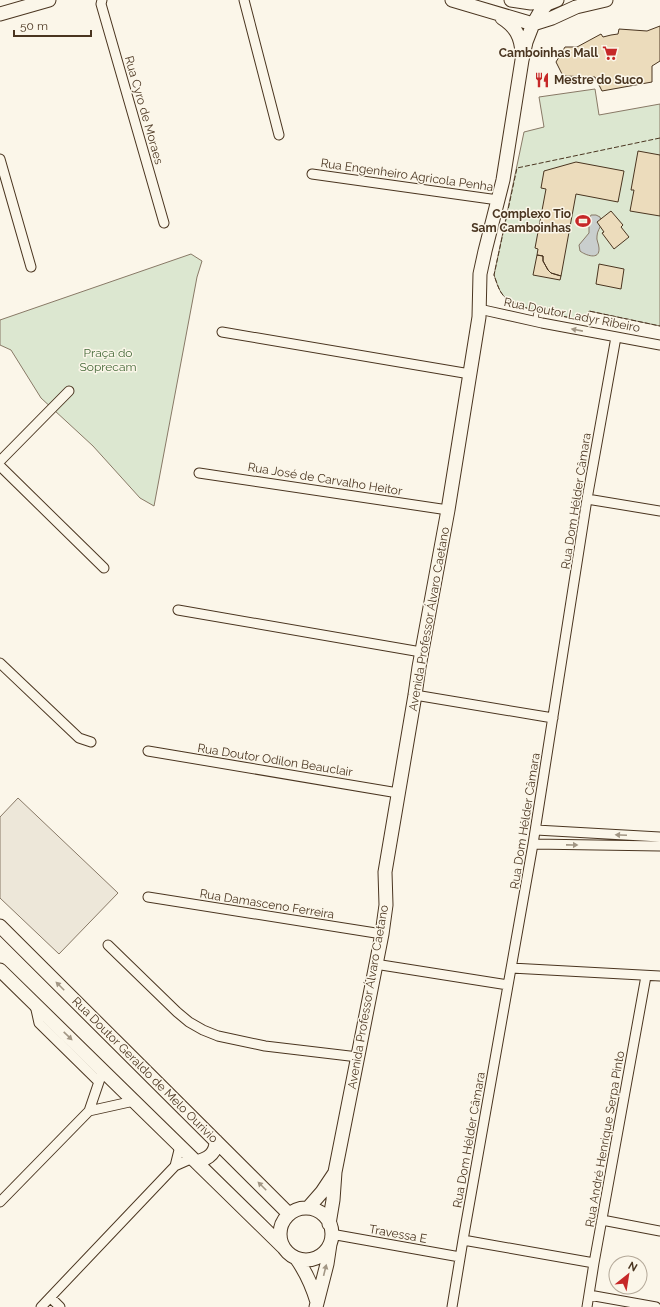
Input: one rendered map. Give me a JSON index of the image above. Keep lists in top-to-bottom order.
{
  "streets": {
    "street": [
      "Rua Cyro de Moraes",
      "Rua Engenheiro Agricola Penha",
      "Rua Doutor Ladyr Ribeiro",
      "Rua José de Carvalho Heitor",
      "Rua Dom Hélder Câmara",
      "Avenida Professor Álvaro Caetano",
      "Rua Doutor Odilon Beauclair",
      "Rua Damasceno Ferreira",
      "Rua Doutor Geraldo de Melo Ourivio",
      "Rua André Henrique Serpa Pinto",
      "Travessa E"
    ]
  },
  "crossings": [
    ["Rua Engenheiro Agricola Penha", "Avenida Professor Álvaro Caetano"],
    ["Rua Doutor Ladyr Ribeiro", "Rua Dom Hélder Câmara"],
    ["Rua Doutor Ladyr Ribeiro", "Avenida Professor Álvaro Caetano"],
    ["Rua José de Carvalho Heitor", "Avenida Professor Álvaro Caetano"],
    ["Rua Dom Hélder Câmara", "Travessa E"],
    ["Avenida Professor Álvaro Caetano", "Rua Doutor Odilon Beauclair"],
    ["Avenida Professor Álvaro Caetano", "Rua Damasceno Ferreira"],
    ["Avenida Professor Álvaro Caetano", "Rua Doutor Geraldo de Melo Ourivio"],
    ["Avenida Professor Álvaro Caetano", "Travessa E"],
    ["Rua Doutor Geraldo de Melo Ourivio", "Travessa E"]
  ],
  "one_way": ["Rua Doutor Ladyr Ribeiro"],
  "parks": ["Praça do Soprecam"],
  "places": {
    "supermarket": ["Camboinhas Mall"],
    "restaurant": ["Mestre do Suco"],
    "sports": ["Complexo Tio Sam Camboinhas"]
  },
  "scale_bar": "50 m",
  "north": "top right"
}
